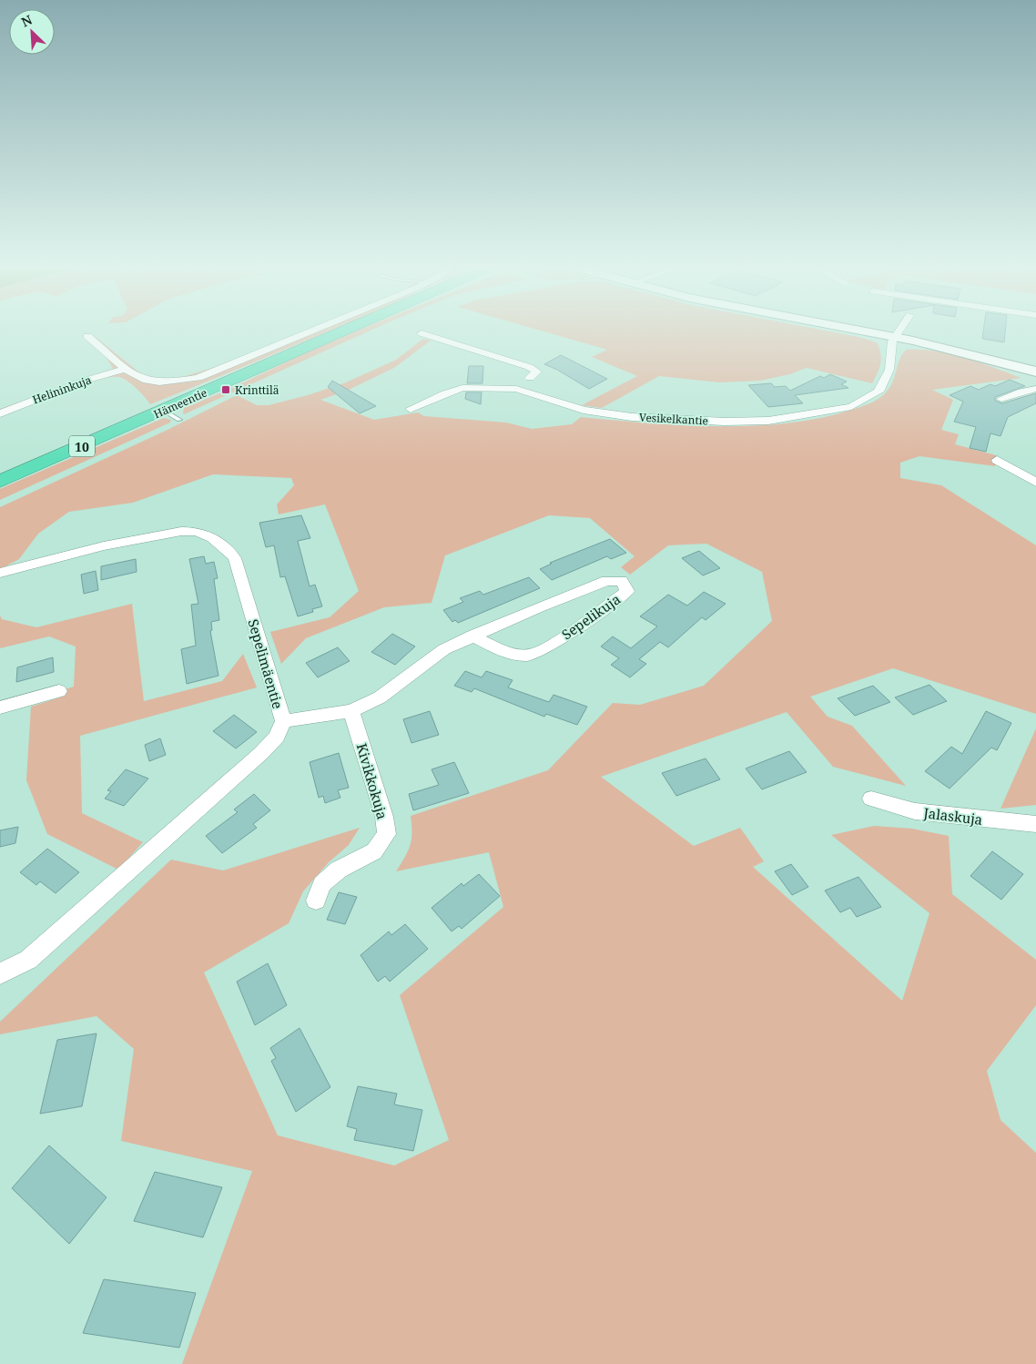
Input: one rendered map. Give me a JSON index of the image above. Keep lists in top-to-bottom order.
{
  "streets": {
    "highway": ["Hämeentie", "10"],
    "street": [
      "Helininkuja",
      "Vesikelkantie",
      "Sepelikuja",
      "Sepelimäentie",
      "Kivikkokuja",
      "Jalaskuja"
    ]
  },
  "crossings": [
    ["Sepelikuja", "Sepelimäentie"],
    ["Sepelikuja", "Kivikkokuja"]
  ],
  "places": {
    "transit": ["Krinttilä"]
  },
  "north": "top left"
}
